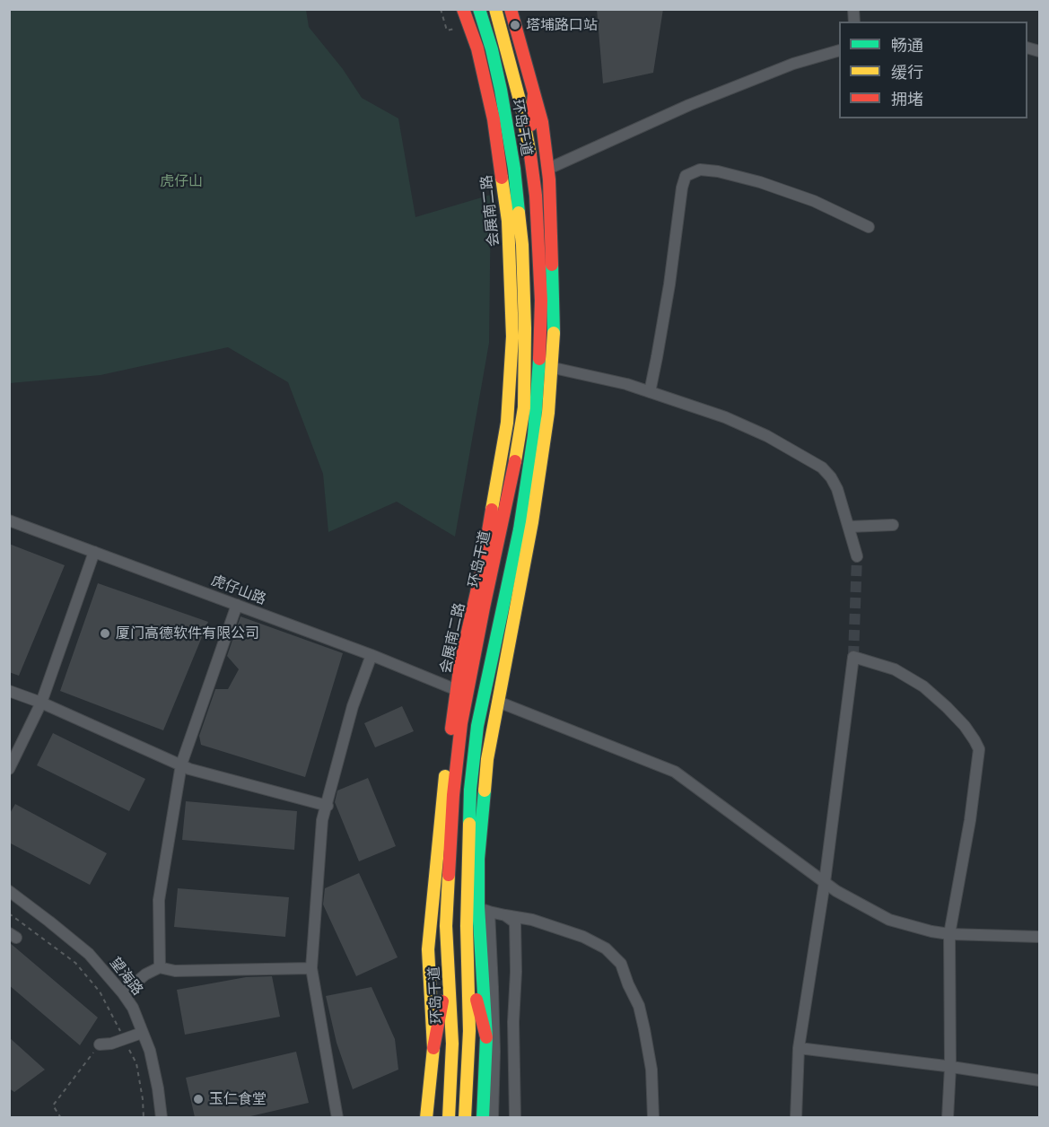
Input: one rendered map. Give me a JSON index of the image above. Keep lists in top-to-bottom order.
{
  "streets": {
    "main road": ["环岛干道", "会展南二路"],
    "street": ["虎仔山路", "望海路"]
  },
  "crossings": [
    ["会展南二路", "虎仔山路"]
  ],
  "parks": ["虎仔山"],
  "places": ["塔埔路口站", "厦门高德软件有限公司", "玉仁食堂"],
  "legend": ["畅通", "缓行", "拥堵"]
}
